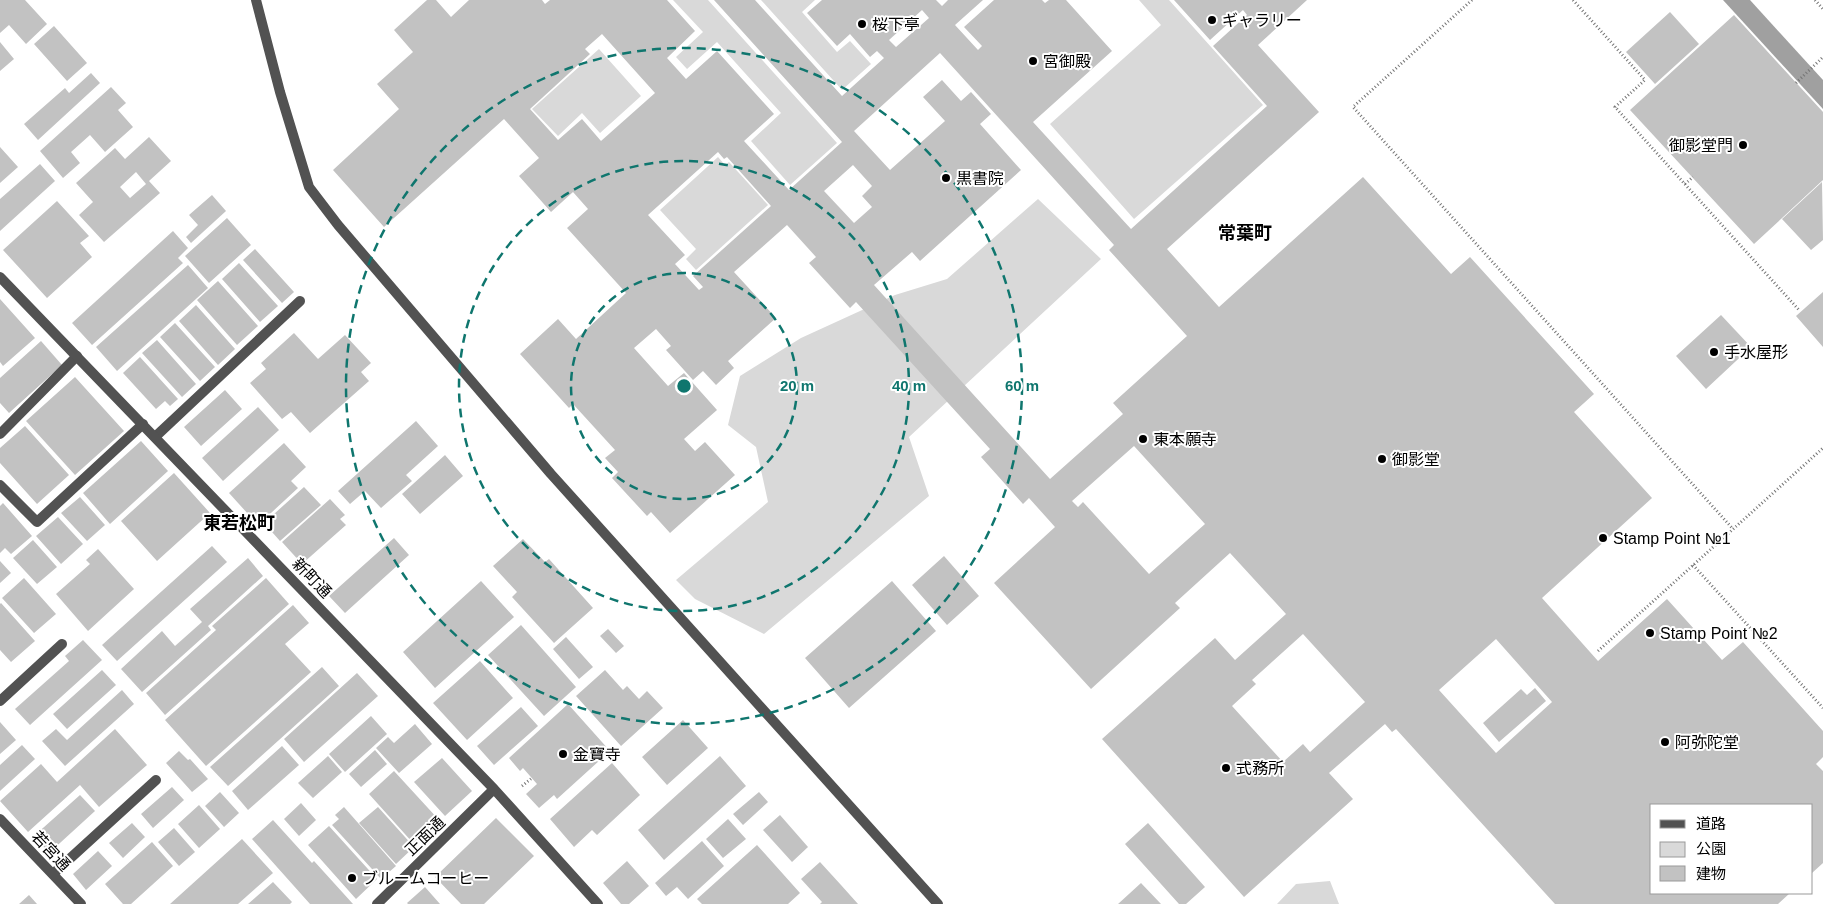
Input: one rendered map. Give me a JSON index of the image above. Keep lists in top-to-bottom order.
{
  "streets": {
    "street": ["新町通", "正面通", "若宮通"]
  },
  "crossings": [
    ["新町通", "正面通"]
  ],
  "districts": ["常葉町", "東若松町"],
  "places": [
    "ギャラリー",
    "桜下亭",
    "宮御殿",
    "御影堂門",
    "黒書院",
    "手水屋形",
    "東本願寺",
    "御影堂",
    "Stamp Point №1",
    "Stamp Point №2",
    "阿弥陀堂",
    "金寶寺",
    "式務所",
    "ブルームコーヒー"
  ],
  "legend": ["道路", "公園", "建物"],
  "rings": ["20 m", "40 m", "60 m"]
}
